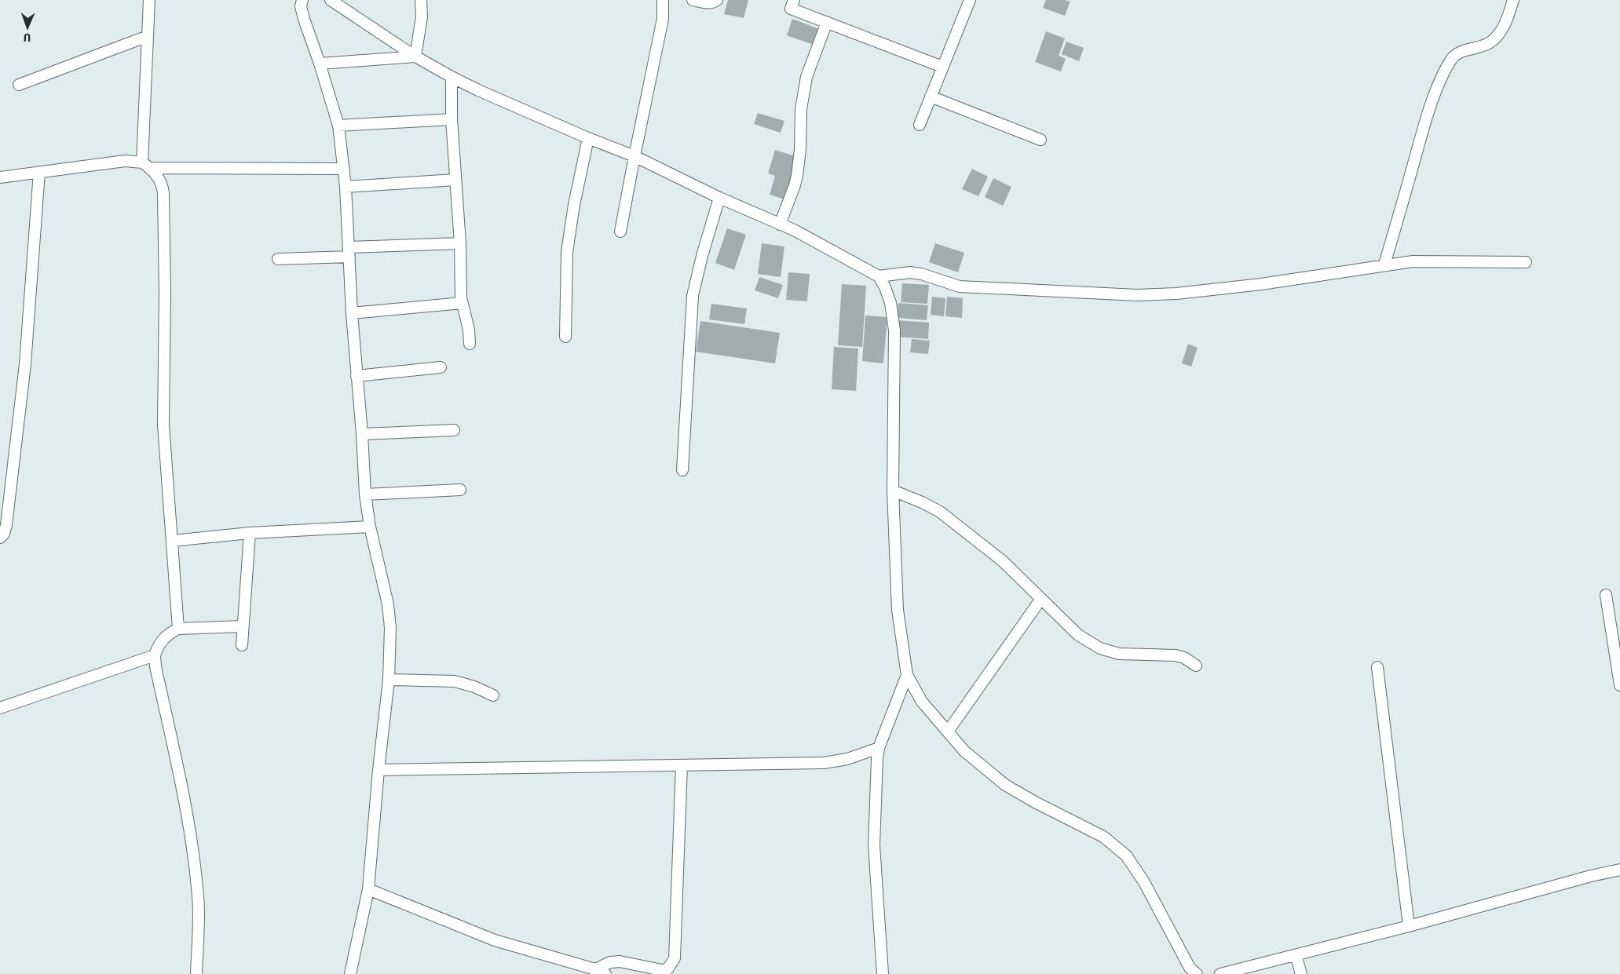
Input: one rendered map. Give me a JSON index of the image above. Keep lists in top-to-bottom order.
{
  "north": "bottom"
}
